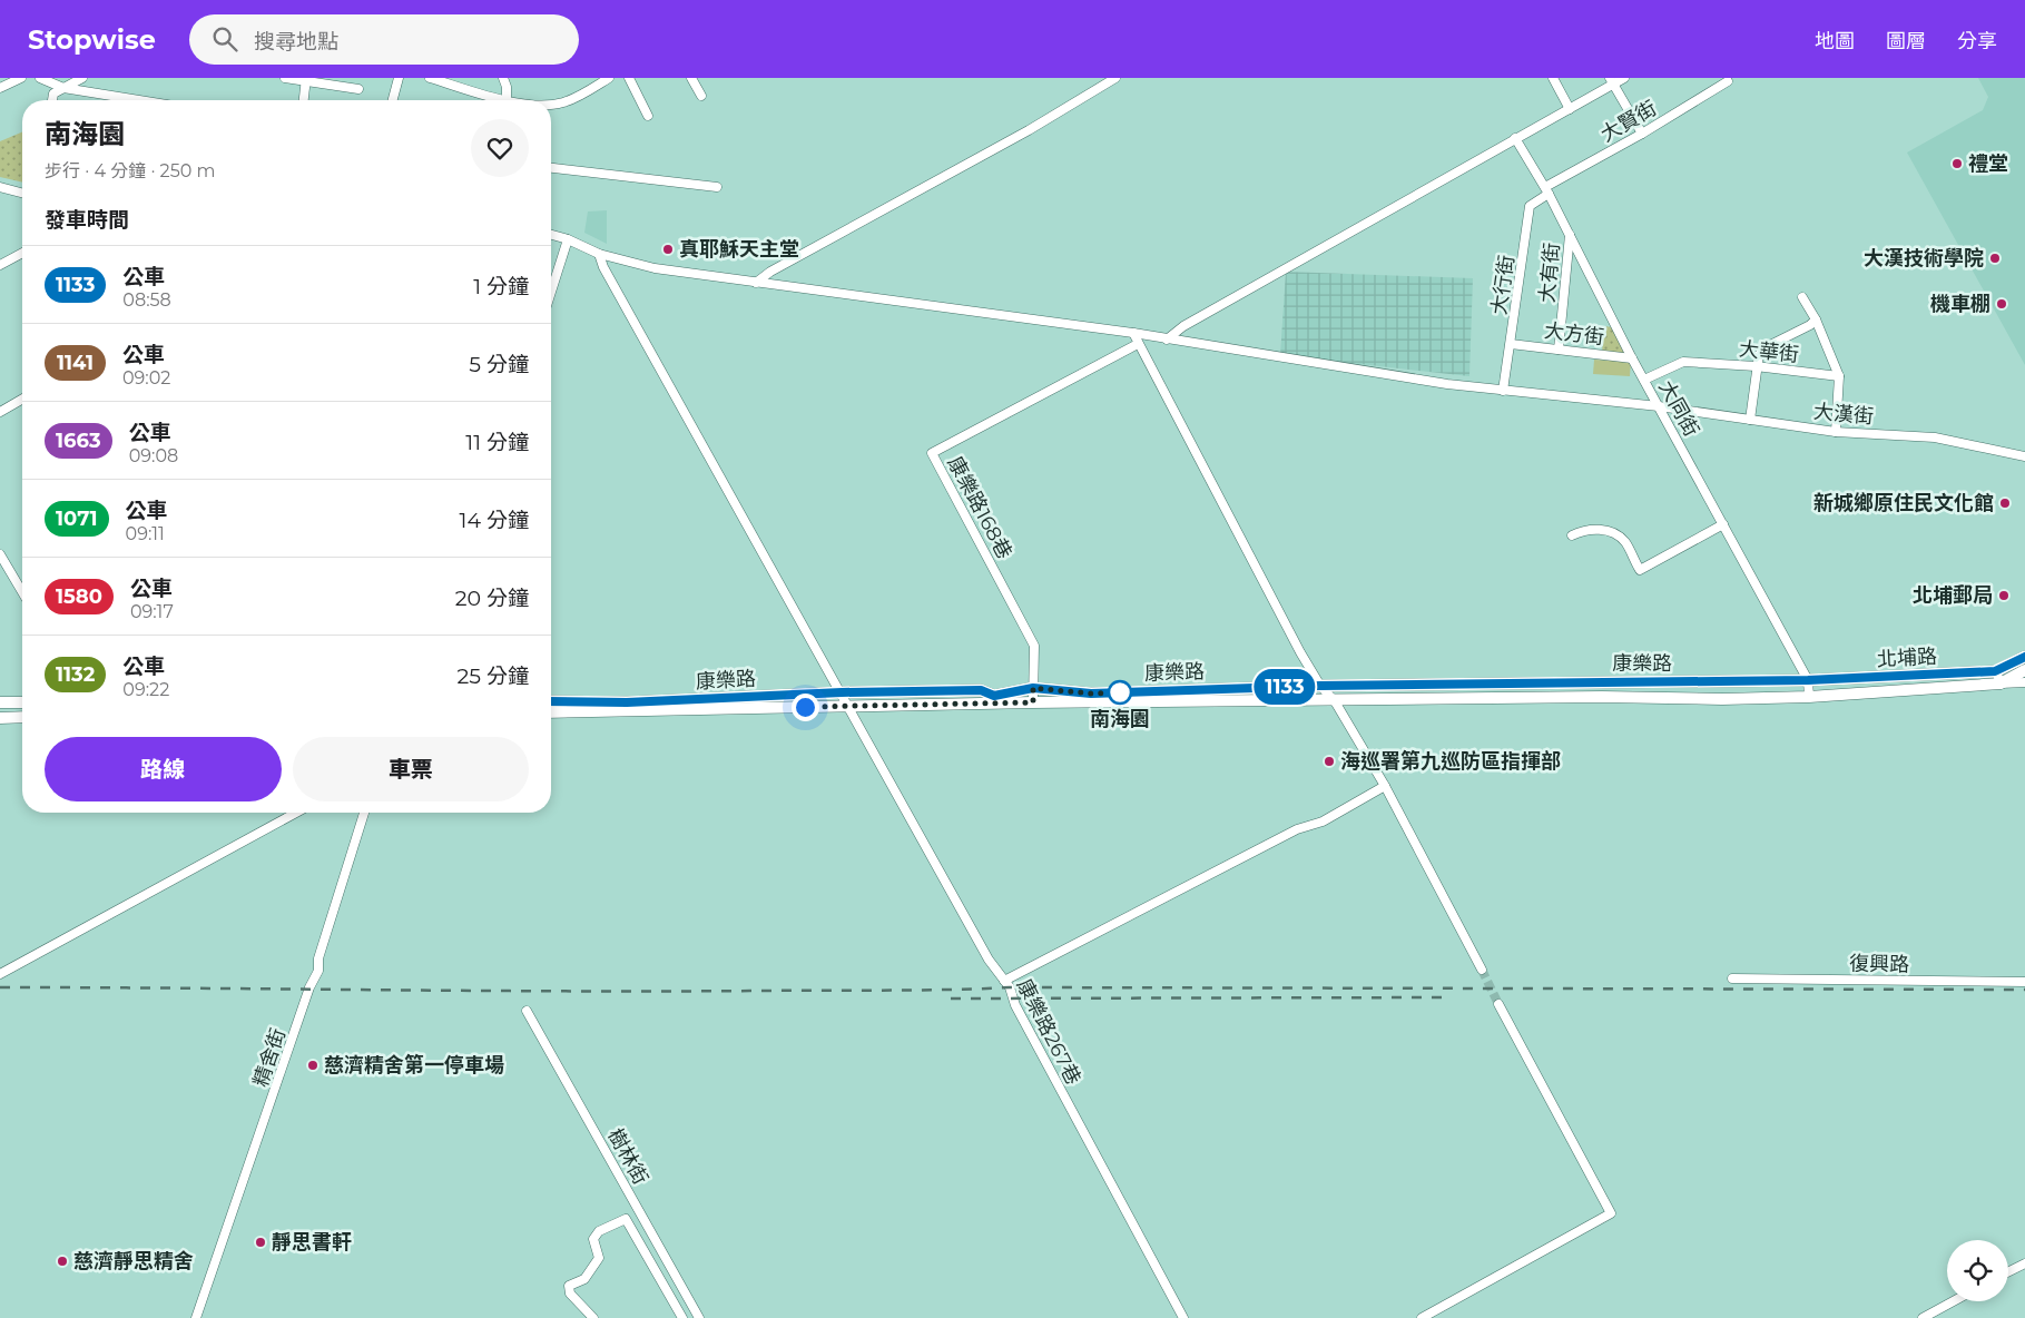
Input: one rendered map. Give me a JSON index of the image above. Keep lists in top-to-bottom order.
{
  "streets": {
    "main road": ["北埔路", "康樂路"],
    "street": [
      "大賢街",
      "大有街",
      "大行街",
      "大方街",
      "大華街",
      "大同街",
      "大漢街",
      "康樂路168巷",
      "復興路",
      "康樂路267巷",
      "精舍街",
      "樹林街"
    ]
  },
  "crossings": [
    ["大賢街", "大行街"],
    ["大賢街", "大同街"],
    ["大有街", "大方街"],
    ["大有街", "大同街"],
    ["大行街", "大方街"],
    ["大行街", "大同街"],
    ["大行街", "大漢街"],
    ["大方街", "大同街"],
    ["大華街", "大同街"],
    ["大同街", "大漢街"],
    ["大同街", "北埔路"],
    ["大同街", "康樂路"],
    ["大漢街", "康樂路267巷"],
    ["康樂路168巷", "康樂路"],
    ["北埔路", "康樂路"],
    ["康樂路", "康樂路267巷"]
  ],
  "places": [
    "禮堂",
    "真耶穌天主堂",
    "大漢技術學院",
    "機車棚",
    "新城鄉原住民文化館",
    "北埔郵局",
    "南海園",
    "海巡署第九巡防區指揮部",
    "慈濟精舍第一停車場",
    "靜思書軒",
    "慈濟靜思精舍"
  ],
  "lines": ["bus line 1133"],
  "page": {
    "header": "Stopwise",
    "search": "搜尋地點",
    "nav": ["地圖", "圖層", "分享"],
    "on_map": "1133",
    "heading": [
      ["南海園", "步行 · 4 分鐘 · 250 m"],
      "發車時間"
    ],
    "list": [
      {
        "mark": "1133",
        "name": "公車",
        "note": "08:58",
        "value": "1 分鐘"
      },
      {
        "mark": "1141",
        "name": "公車",
        "note": "09:02",
        "value": "5 分鐘"
      },
      {
        "mark": "1663",
        "name": "公車",
        "note": "09:08",
        "value": "11 分鐘"
      },
      {
        "mark": "1071",
        "name": "公車",
        "note": "09:11",
        "value": "14 分鐘"
      },
      {
        "mark": "1580",
        "name": "公車",
        "note": "09:17",
        "value": "20 分鐘"
      },
      {
        "mark": "1132",
        "name": "公車",
        "note": "09:22",
        "value": "25 分鐘"
      }
    ],
    "buttons": ["路線", "車票"]
  }
}
